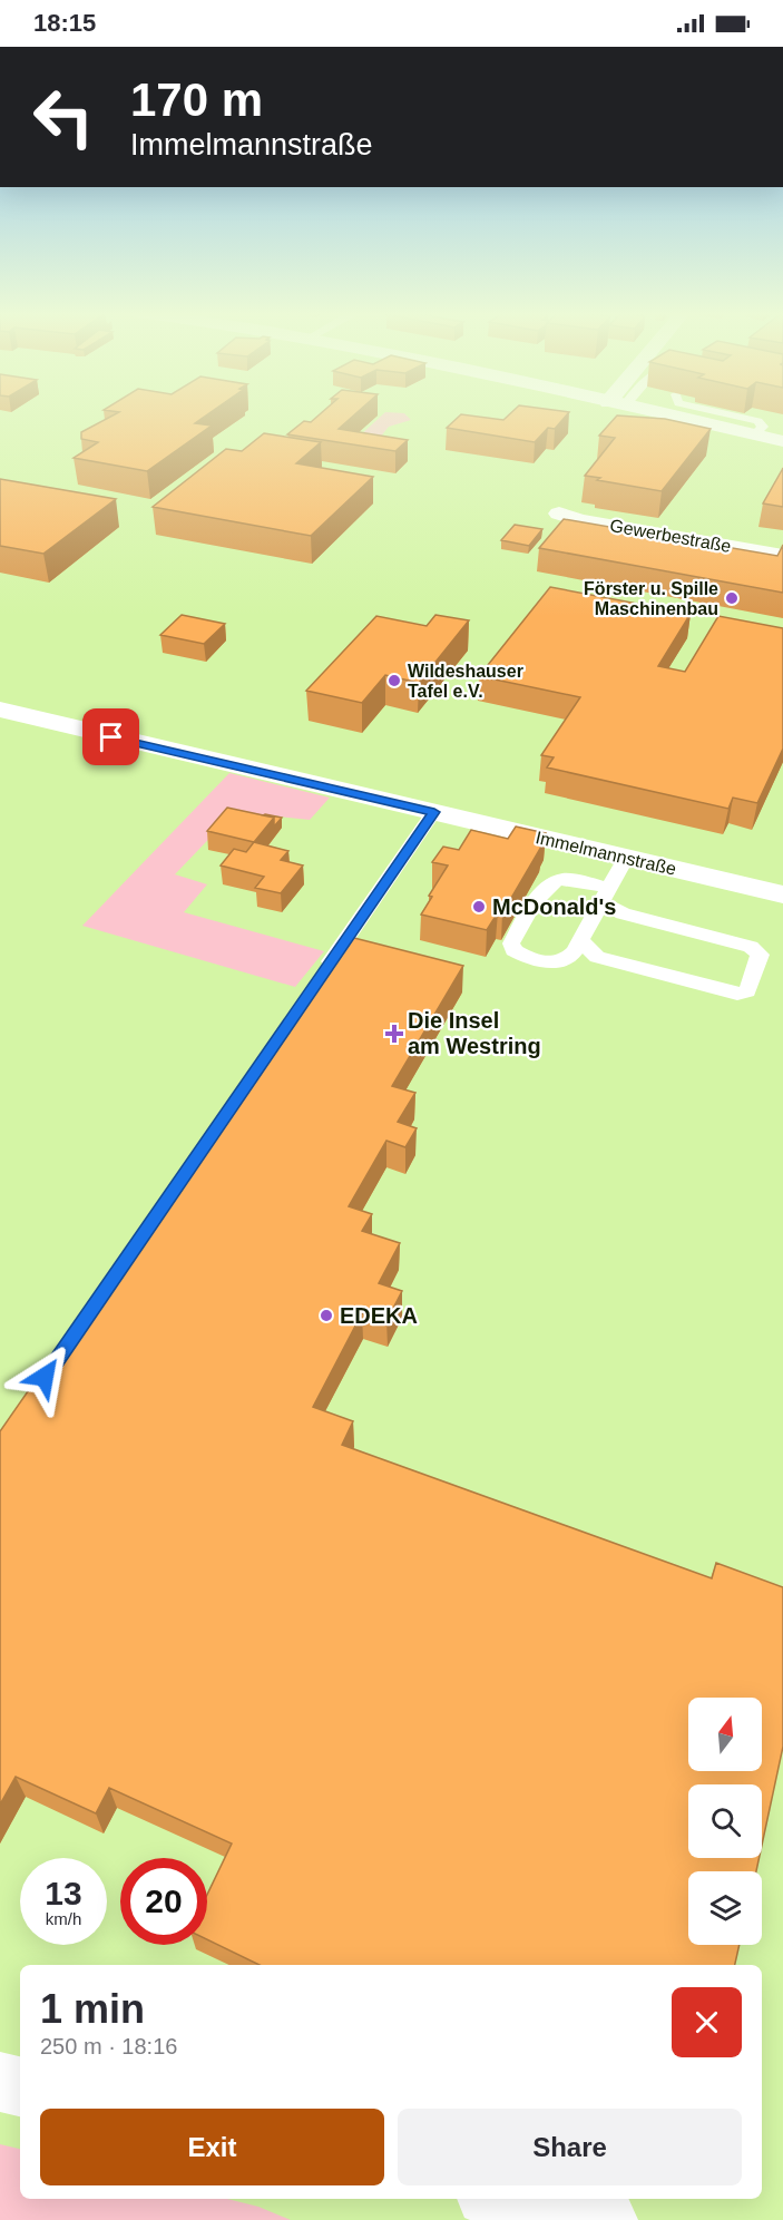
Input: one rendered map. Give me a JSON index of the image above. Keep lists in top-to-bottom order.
{
  "streets": {
    "street": ["Gewerbestraße", "Immelmannstraße"]
  },
  "places": {
    "other": [
      "Förster u. Spille Maschinenbau",
      "Wildeshauser Tafel e.V.",
      "McDonald's",
      "EDEKA"
    ],
    "health": ["Die Insel am Westring"]
  },
  "north": "top",
  "page": {
    "status": "18:15",
    "turn": ["170 m", "Immelmannstraße"],
    "speed": "13 km/h",
    "limit": "20",
    "heading": ["1 min", "250 m · 18:16"],
    "buttons": ["Exit", "Share"]
  }
}
